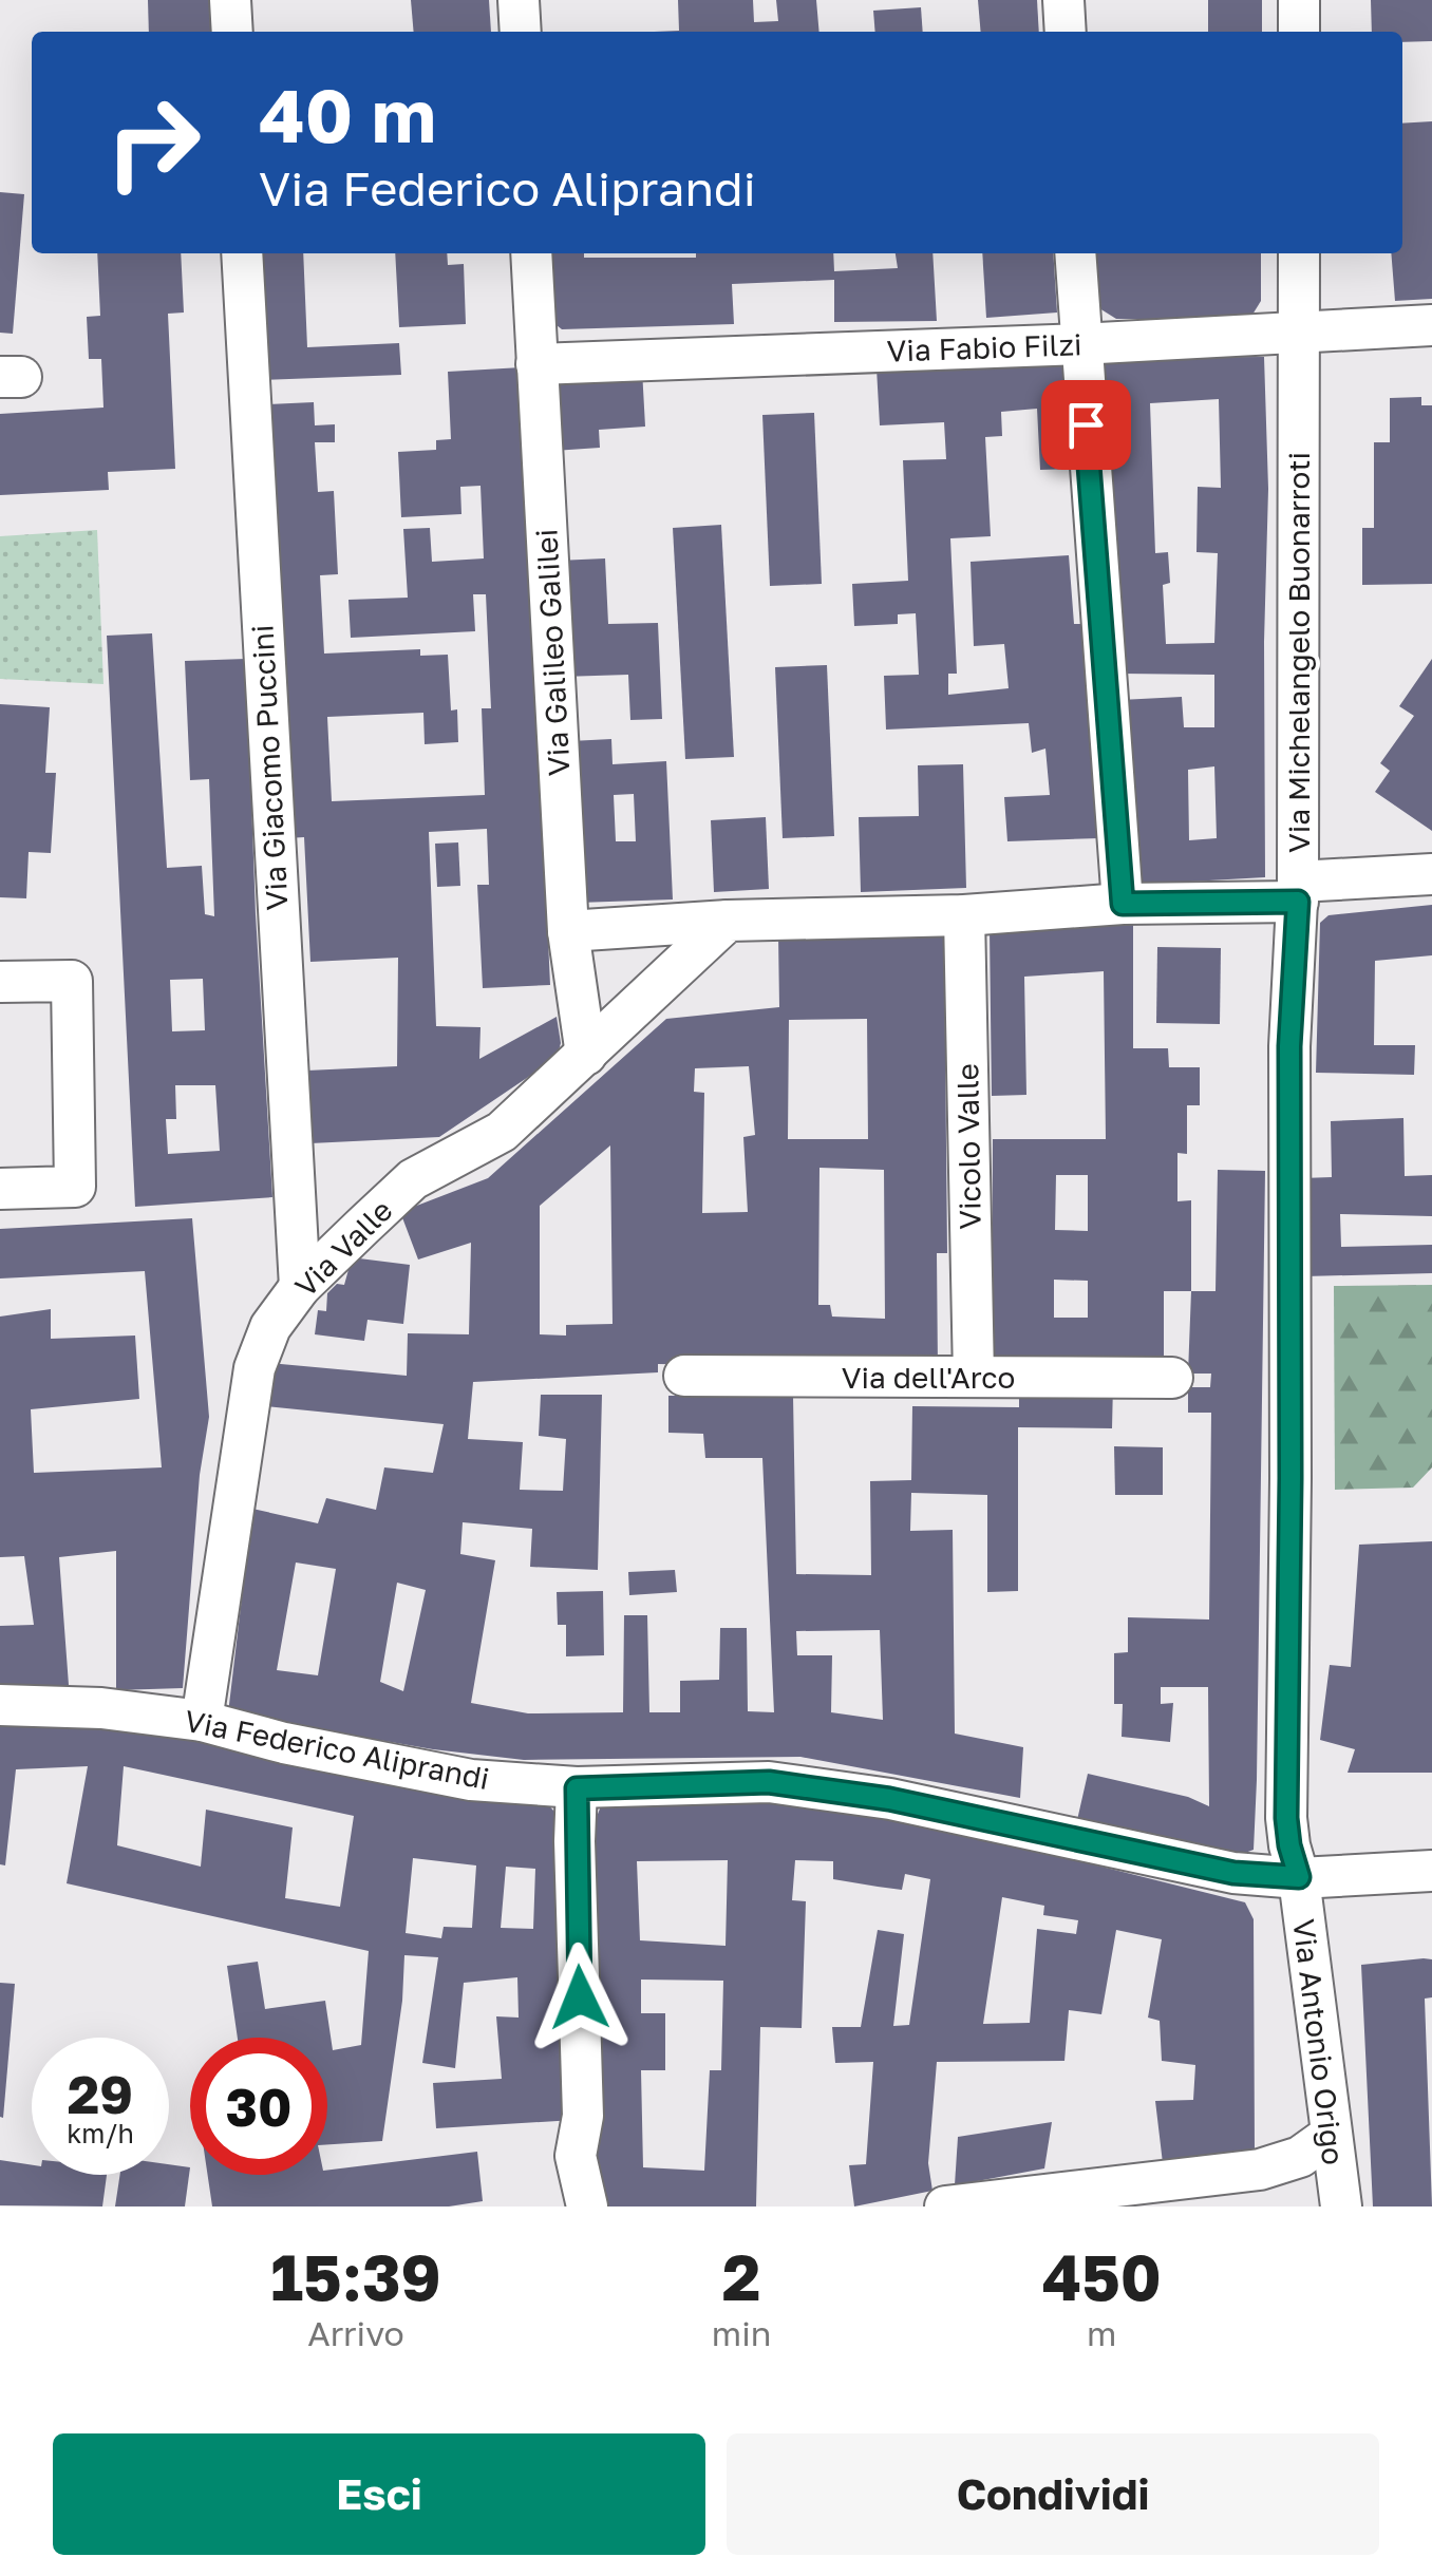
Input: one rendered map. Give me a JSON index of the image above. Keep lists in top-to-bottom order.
{
  "streets": {
    "street": [
      "Via Fabio Filzi",
      "Via Galileo Galilei",
      "Via Michelangelo Buonarroti",
      "Via Giacomo Puccini",
      "Vicolo Valle",
      "Via Valle",
      "Via dell'Arco",
      "Via Federico Aliprandi",
      "Via Antonio Origo"
    ]
  },
  "crossings": [
    ["Via Fabio Filzi", "Via Galileo Galilei"],
    ["Via Fabio Filzi", "Via Michelangelo Buonarroti"],
    ["Via Galileo Galilei", "Via Valle"],
    ["Via Michelangelo Buonarroti", "Via Federico Aliprandi"],
    ["Via Michelangelo Buonarroti", "Via Antonio Origo"],
    ["Via Giacomo Puccini", "Via Valle"],
    ["Vicolo Valle", "Via dell'Arco"],
    ["Via Valle", "Via Federico Aliprandi"],
    ["Via Federico Aliprandi", "Via Antonio Origo"]
  ],
  "page": {
    "turn": ["40 m", "Via Federico Aliprandi"],
    "speed": "29 km/h",
    "limit": "30",
    "eta": [
      "15:39",
      "Arrivo",
      "2",
      "min",
      "450",
      "m"
    ],
    "buttons": ["Esci", "Condividi"]
  }
}
